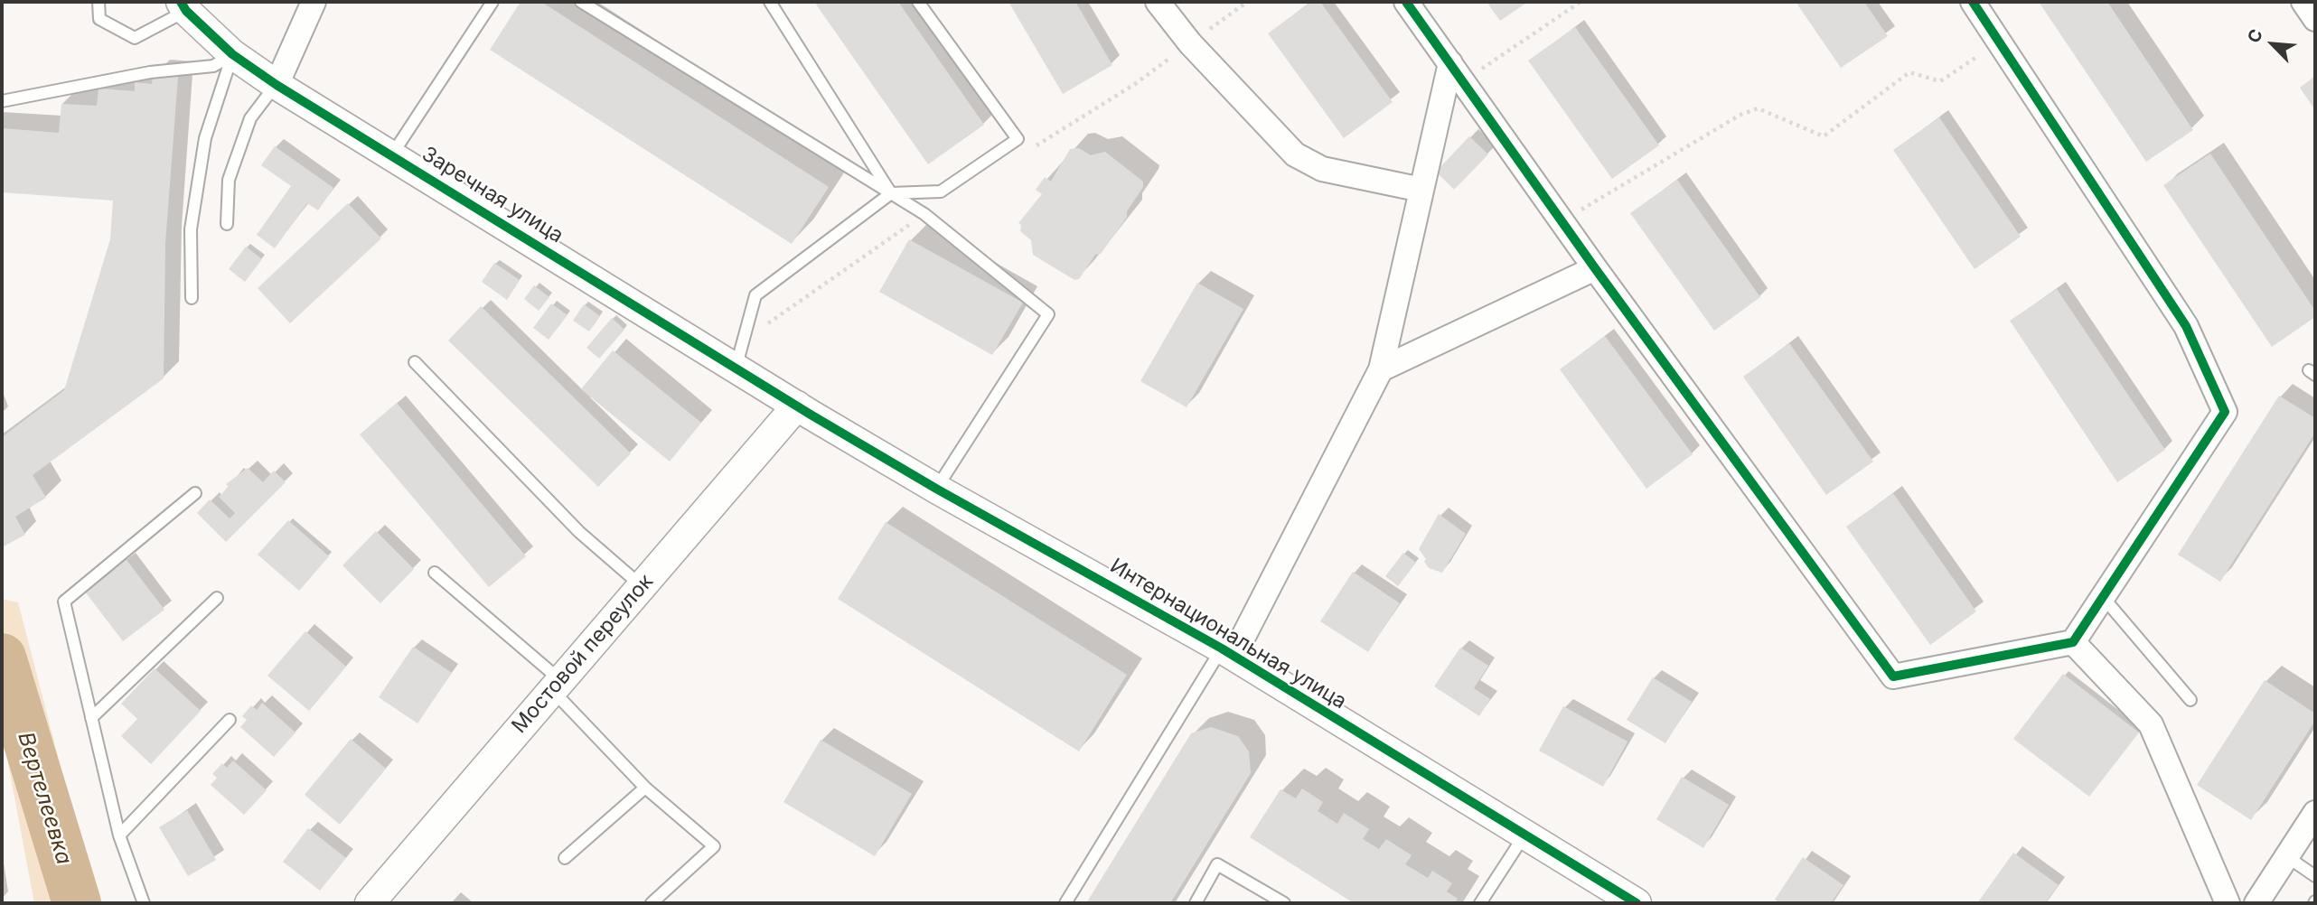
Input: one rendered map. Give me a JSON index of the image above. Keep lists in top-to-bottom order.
{
  "streets": {
    "street": ["Заречная улица", "Интернациональная улица", "Мостовой переулок"]
  },
  "crossings": [
    ["Заречная улица", "Интернациональная улица"],
    ["Заречная улица", "Мостовой переулок"],
    ["Интернациональная улица", "Мостовой переулок"]
  ],
  "water": ["Вертелеевка"],
  "north": "top left"
}
